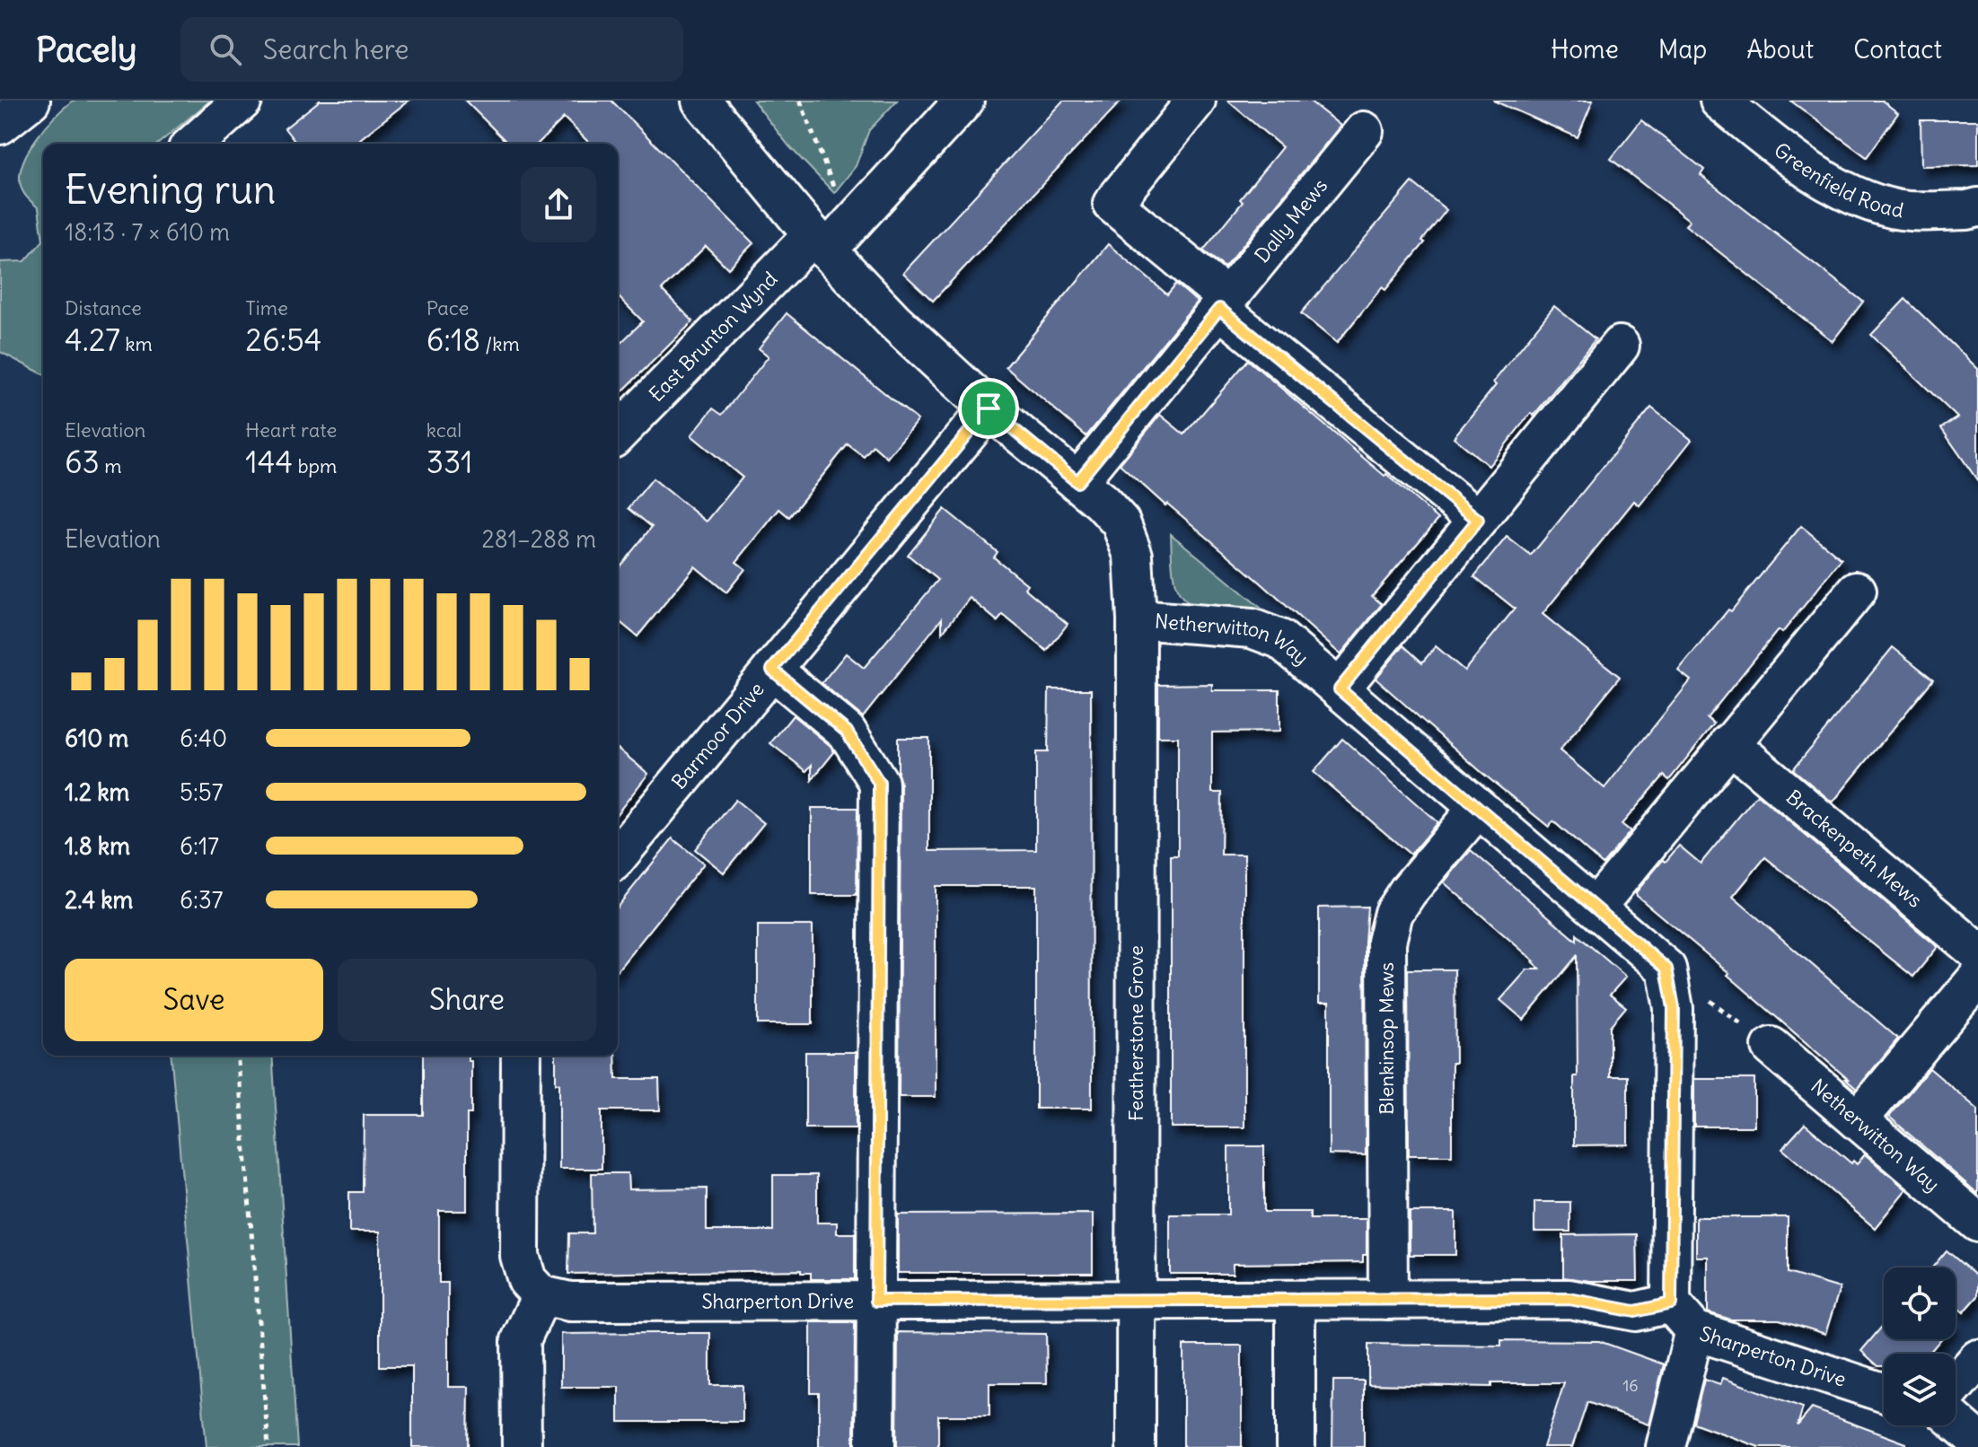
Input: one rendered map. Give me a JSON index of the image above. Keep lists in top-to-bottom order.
{
  "streets": {
    "street": [
      "Greenfield Road",
      "Dally Mews",
      "East Brunton Wynd",
      "Netherwitton Way",
      "Barmoor Drive",
      "Brackenpeth Mews",
      "Featherstone Grove",
      "Blenkinsop Mews",
      "Sharperton Drive"
    ]
  },
  "crossings": [
    ["Dally Mews", "Netherwitton Way"],
    ["East Brunton Wynd", "Netherwitton Way"],
    ["Netherwitton Way", "Barmoor Drive"],
    ["Netherwitton Way", "Featherstone Grove"],
    ["Netherwitton Way", "Blenkinsop Mews"],
    ["Featherstone Grove", "Sharperton Drive"],
    ["Blenkinsop Mews", "Sharperton Drive"]
  ],
  "house_numbers": ["16"],
  "page": {
    "header": "Pacely",
    "search": "Search here",
    "nav": [
      "Home",
      "Map",
      "About",
      "Contact"
    ],
    "heading": ["Evening run", "18:13 · 7 × 610 m"],
    "stats": [
      ["Distance", "4.27 km"],
      ["Time", "26:54"],
      ["Pace", "6:18 /km"],
      ["Elevation", "63 m"],
      ["Heart rate", "144 bpm"],
      ["kcal", "331"]
    ],
    "chart": ["Elevation", "281–288 m"],
    "list": [
      {
        "name": "610 m",
        "note": "6:40"
      },
      {
        "name": "1.2 km",
        "note": "5:57"
      },
      {
        "name": "1.8 km",
        "note": "6:17"
      },
      {
        "name": "2.4 km",
        "note": "6:37"
      }
    ],
    "buttons": ["Save", "Share"]
  }
}
